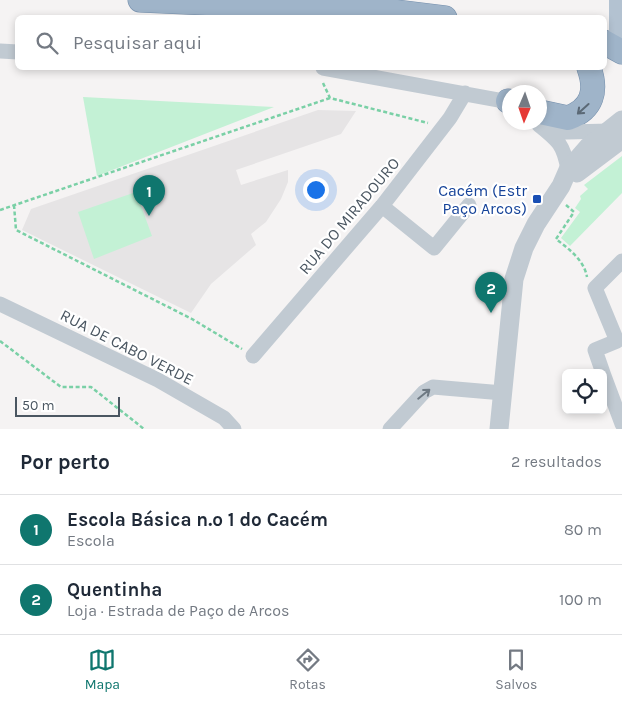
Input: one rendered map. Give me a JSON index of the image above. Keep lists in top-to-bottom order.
{
  "streets": {
    "street": ["RUA DO MIRADOURO", "RUA DE CABO VERDE"]
  },
  "places": {
    "transit": ["Cacém (Estr Paço Arcos)"]
  },
  "scale_bar": "50 m",
  "north": "bottom",
  "page": {
    "search": "Pesquisar aqui",
    "pins": ["1", "2"],
    "scale": "50 m",
    "heading": ["Por perto", "2 resultados"],
    "list": [
      {
        "mark": "1",
        "name": "Escola Básica n.º 1 do Cacém",
        "note": "Escola",
        "value": "80 m"
      },
      {
        "mark": "2",
        "name": "Quentinha",
        "note": "Loja · Estrada de Paço de Arcos",
        "value": "100 m"
      }
    ],
    "nav": ["Mapa", "Rotas", "Salvos"]
  }
}
